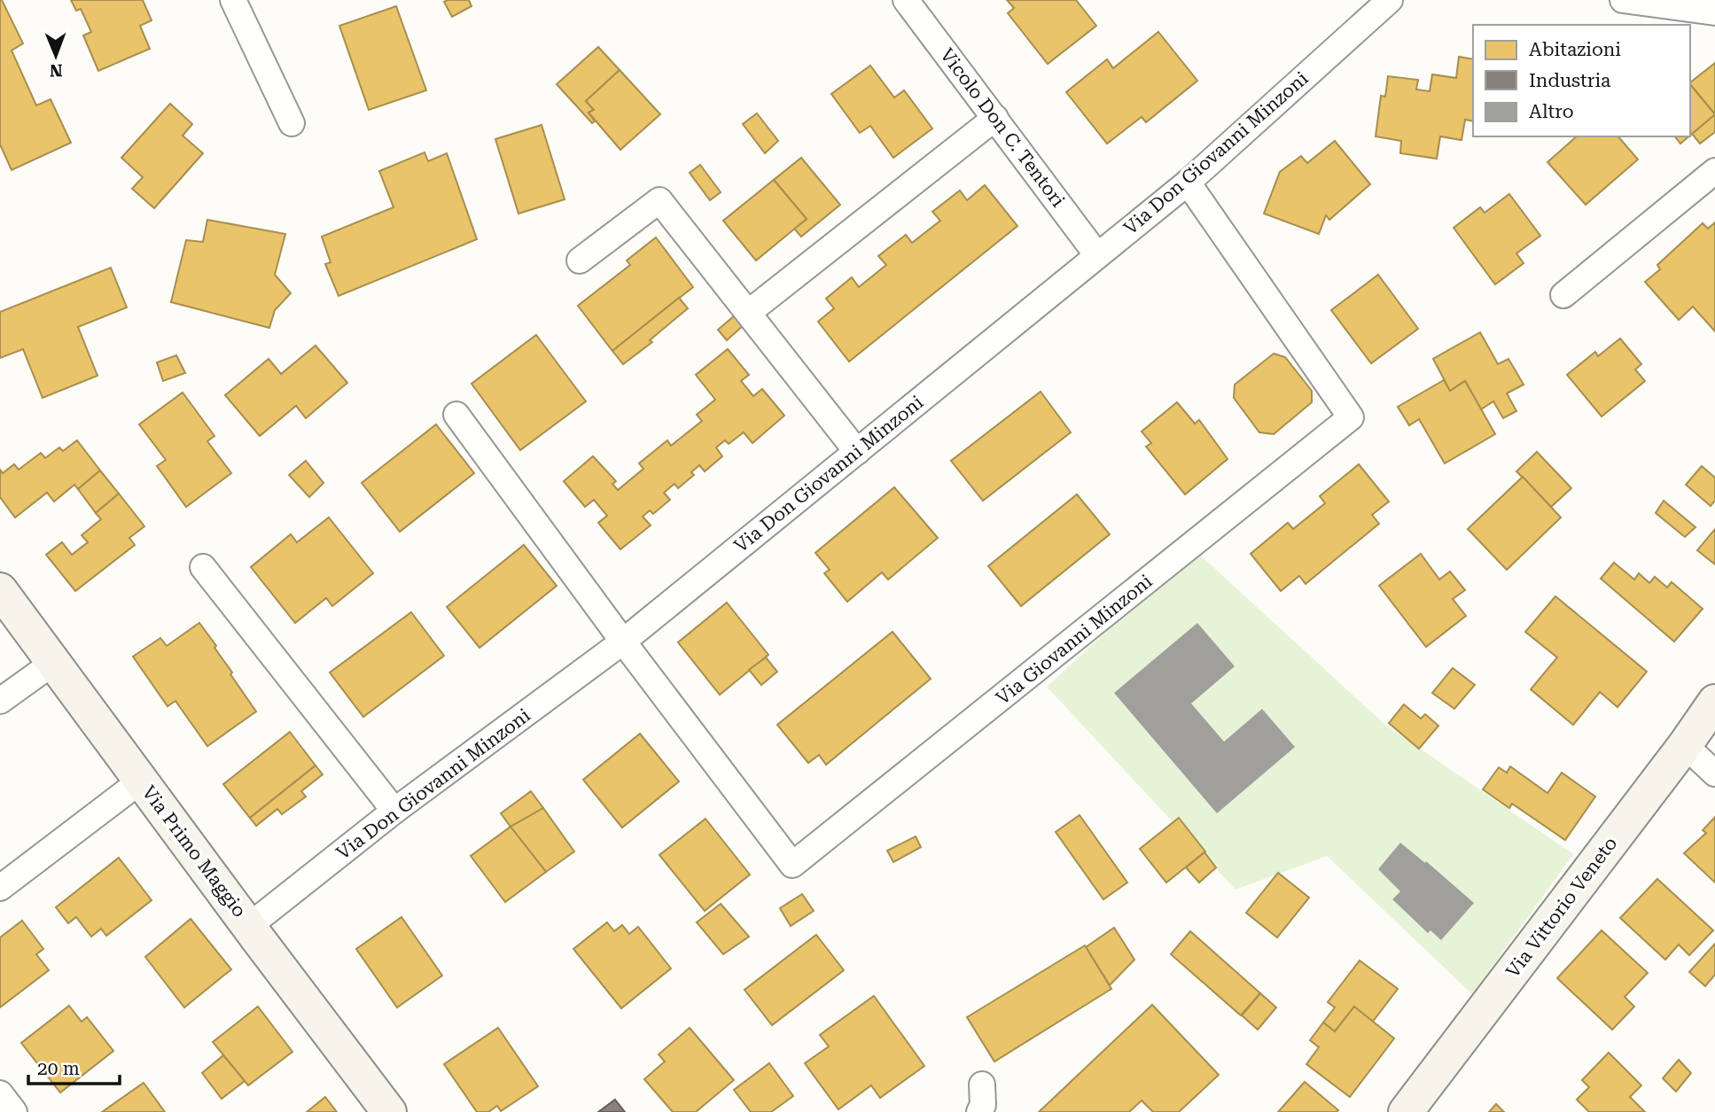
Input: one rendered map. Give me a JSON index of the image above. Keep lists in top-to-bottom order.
{
  "streets": {
    "street": [
      "Vicolo Don C. Tentori",
      "Via Don Giovanni Minzoni",
      "Via Giovanni Minzoni",
      "Via Primo Maggio",
      "Via Vittorio Veneto"
    ]
  },
  "crossings": [
    ["Vicolo Don C. Tentori", "Via Don Giovanni Minzoni"],
    ["Via Don Giovanni Minzoni", "Via Giovanni Minzoni"],
    ["Via Don Giovanni Minzoni", "Via Primo Maggio"]
  ],
  "legend": ["Abitazioni", "Industria", "Altro"],
  "scale_bar": "20 m",
  "north": "bottom"
}
